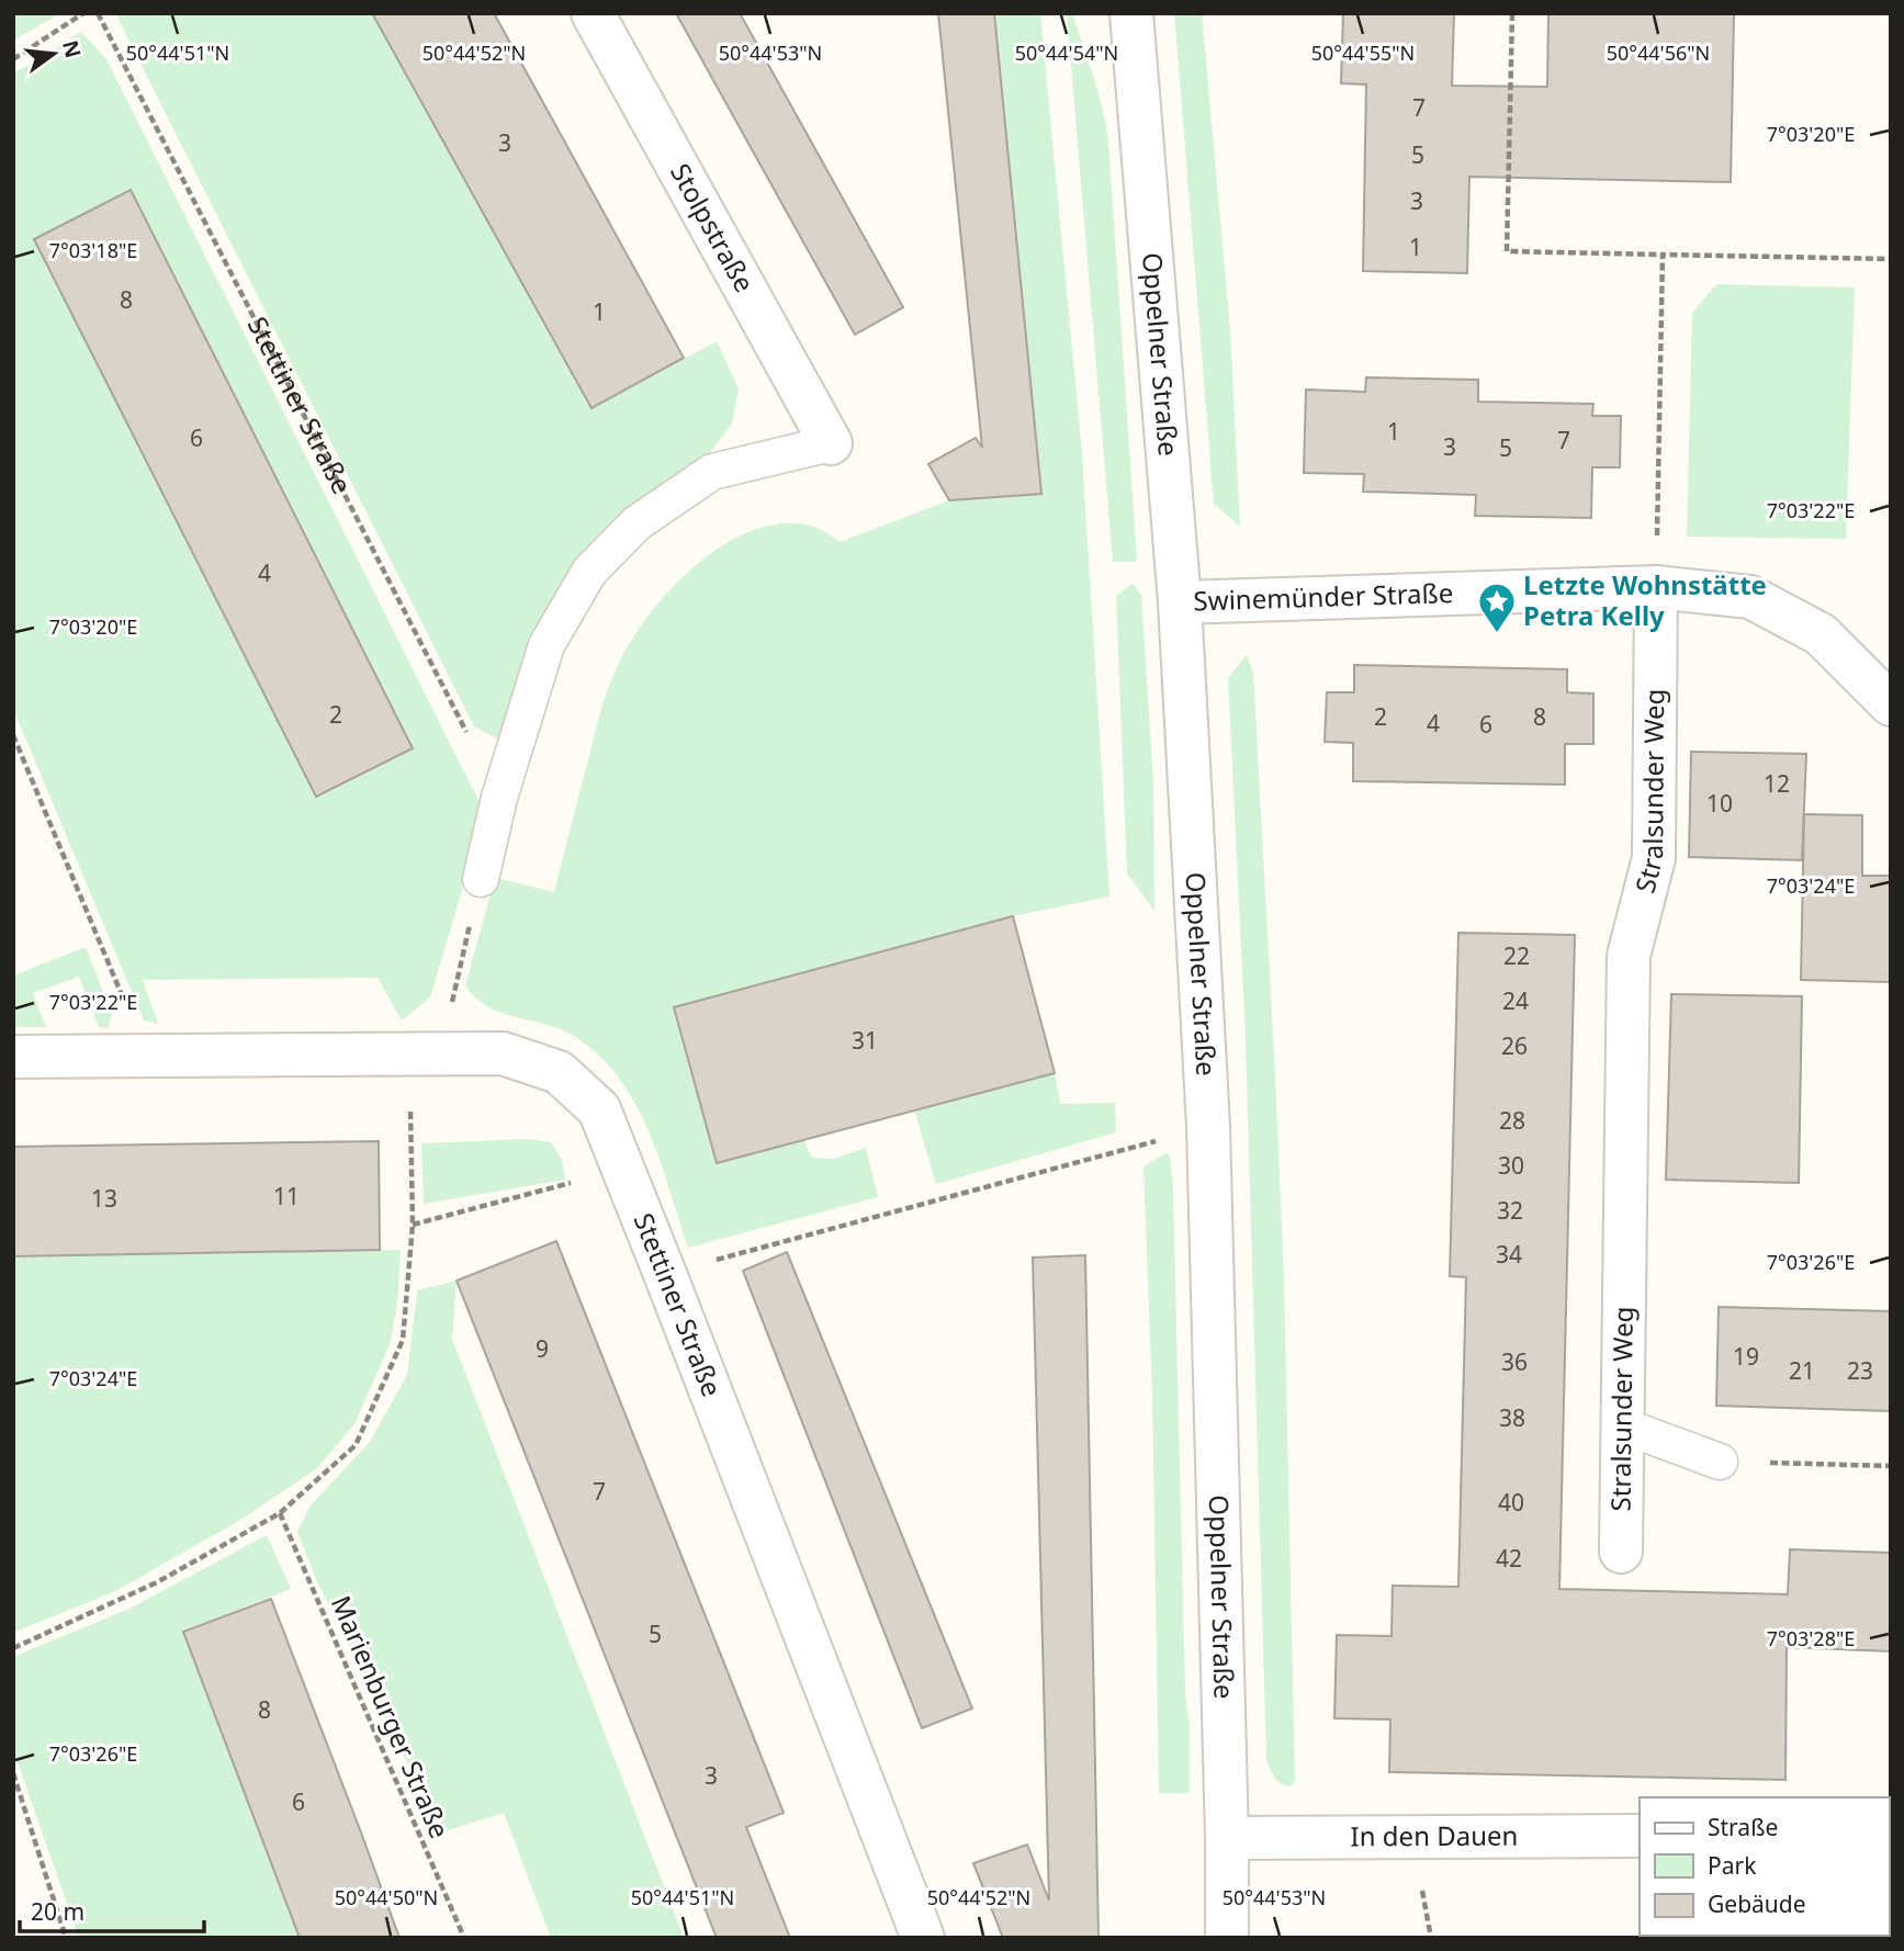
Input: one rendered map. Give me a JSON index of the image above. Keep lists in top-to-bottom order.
{
  "streets": {
    "street": [
      "Stolpstraße",
      "Oppelner Straße",
      "Stettiner Straße",
      "Swinemünder Straße",
      "Stralsunder Weg",
      "In den Dauen"
    ],
    "path": ["Marienburger Straße"]
  },
  "crossings": [
    ["Oppelner Straße", "Swinemünder Straße"],
    ["Oppelner Straße", "In den Dauen"],
    ["Swinemünder Straße", "Stralsunder Weg"]
  ],
  "places": {
    "place": ["Letzte Wohnstätte Petra Kelly"]
  },
  "house_numbers": [
    "7",
    "3",
    "5",
    "3",
    "1",
    "8",
    "1",
    "1",
    "6",
    "7",
    "3",
    "5",
    "4",
    "2",
    "2",
    "8",
    "4",
    "6",
    "12",
    "10",
    "22",
    "24",
    "31",
    "26",
    "28",
    "30",
    "11",
    "13",
    "32",
    "34",
    "9",
    "19",
    "36",
    "21",
    "23",
    "38",
    "7",
    "40",
    "42",
    "5",
    "8",
    "3",
    "6"
  ],
  "legend": ["Straße", "Park", "Gebäude"],
  "scale_bar": "20 m",
  "north": "right",
  "coordinates": [
    "50°44'51\"N",
    "50°44'52\"N",
    "50°44'53\"N",
    "50°44'54\"N",
    "50°44'55\"N",
    "50°44'56\"N",
    "7°03'20\"E",
    "7°03'18\"E",
    "7°03'22\"E",
    "7°03'24\"E",
    "7°03'26\"E",
    "7°03'28\"E",
    "50°44'50\"N"
  ]
}
